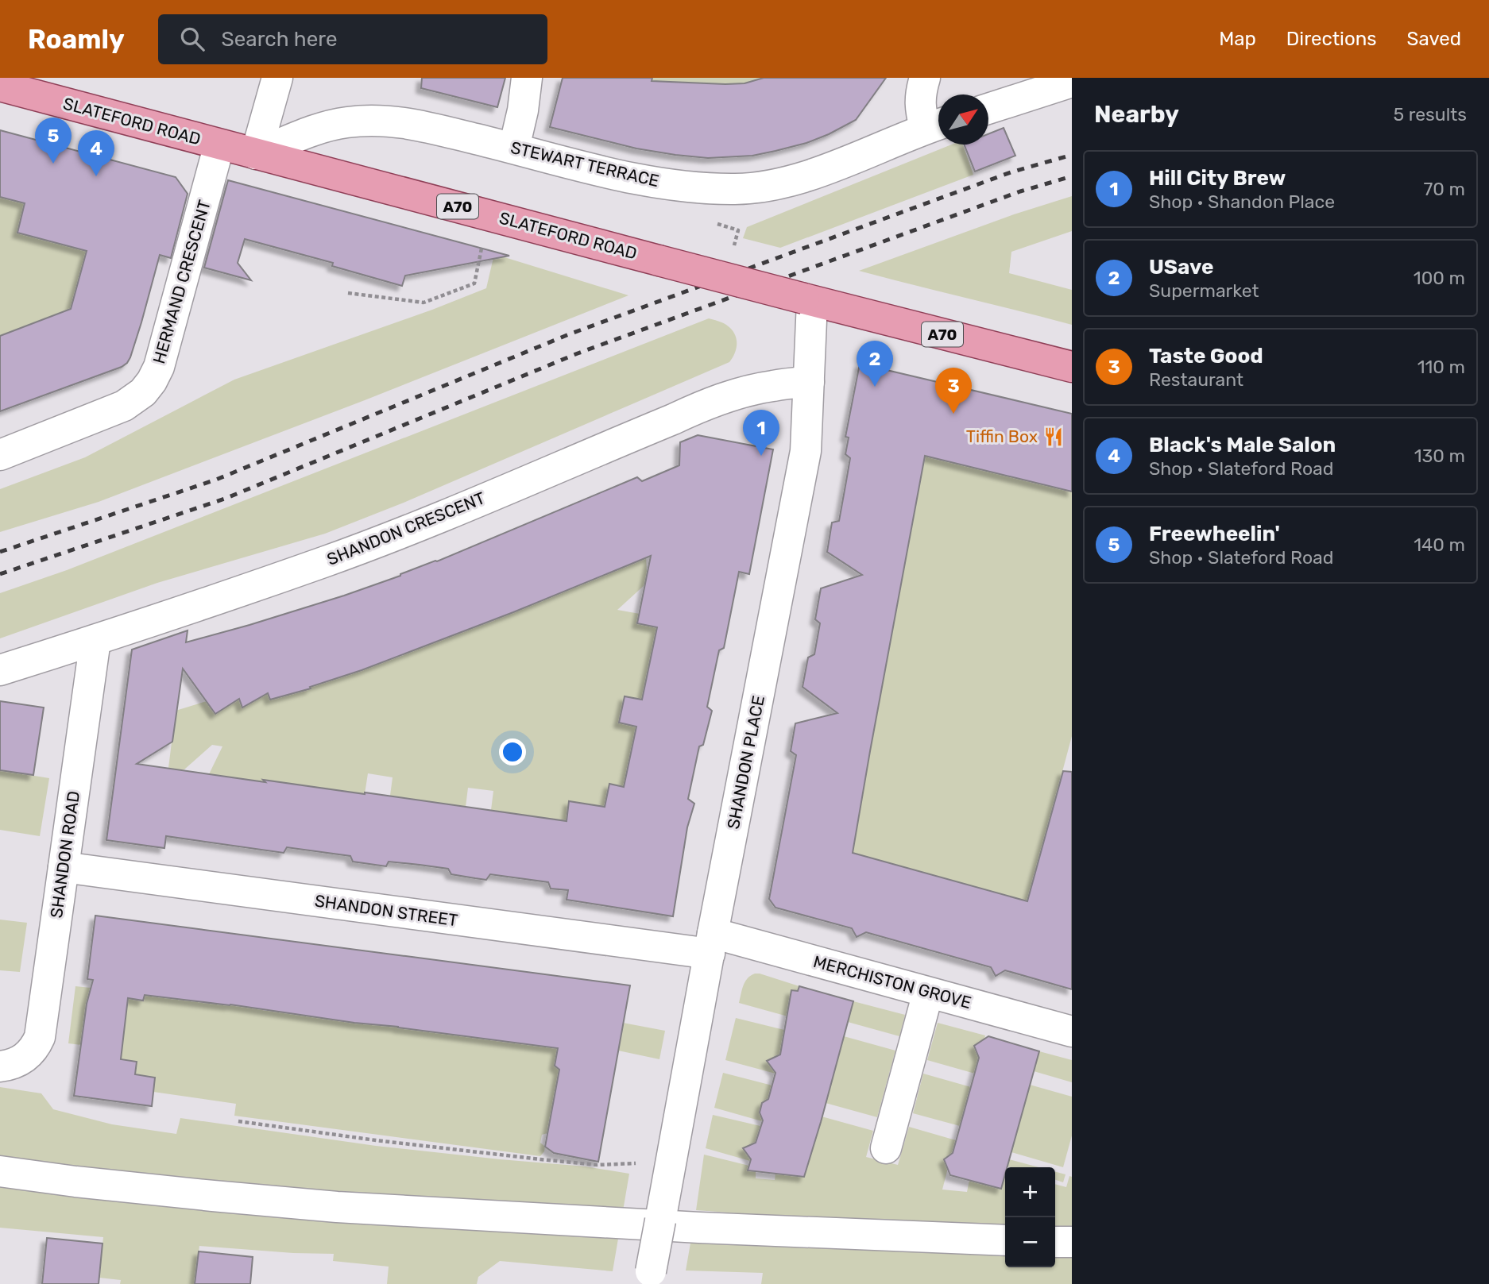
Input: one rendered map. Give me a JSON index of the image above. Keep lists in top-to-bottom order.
{
  "streets": {
    "main road": ["SLATEFORD ROAD", "A70"],
    "street": [
      "STEWART TERRACE",
      "HERMAND CRESCENT",
      "SHANDON CRESCENT",
      "SHANDON PLACE",
      "SHANDON ROAD",
      "SHANDON STREET",
      "MERCHISTON GROVE"
    ]
  },
  "crossings": [
    ["SLATEFORD ROAD", "STEWART TERRACE"],
    ["SLATEFORD ROAD", "HERMAND CRESCENT"],
    ["SLATEFORD ROAD", "SHANDON PLACE"],
    ["SHANDON CRESCENT", "SHANDON PLACE"],
    ["SHANDON CRESCENT", "SHANDON ROAD"],
    ["SHANDON PLACE", "SHANDON STREET"],
    ["SHANDON PLACE", "MERCHISTON GROVE"],
    ["SHANDON ROAD", "SHANDON STREET"],
    ["SHANDON STREET", "MERCHISTON GROVE"]
  ],
  "places": {
    "restaurant": ["Tiffin Box"]
  },
  "north": "top right",
  "page": {
    "header": "Roamly",
    "search": "Search here",
    "nav": ["Map", "Directions", "Saved"],
    "heading": ["Nearby", "5 results"],
    "pins": [
      "5",
      "4",
      "2",
      "3",
      "1"
    ],
    "list": [
      {
        "mark": "1",
        "name": "Hill City Brew",
        "note": "Shop · Shandon Place",
        "value": "70 m"
      },
      {
        "mark": "2",
        "name": "USave",
        "note": "Supermarket",
        "value": "100 m"
      },
      {
        "mark": "3",
        "name": "Taste Good",
        "note": "Restaurant",
        "value": "110 m"
      },
      {
        "mark": "4",
        "name": "Black's Male Salon",
        "note": "Shop · Slateford Road",
        "value": "130 m"
      },
      {
        "mark": "5",
        "name": "Freewheelin'",
        "note": "Shop · Slateford Road",
        "value": "140 m"
      }
    ],
    "map_buttons": ["+", "−"]
  }
}
